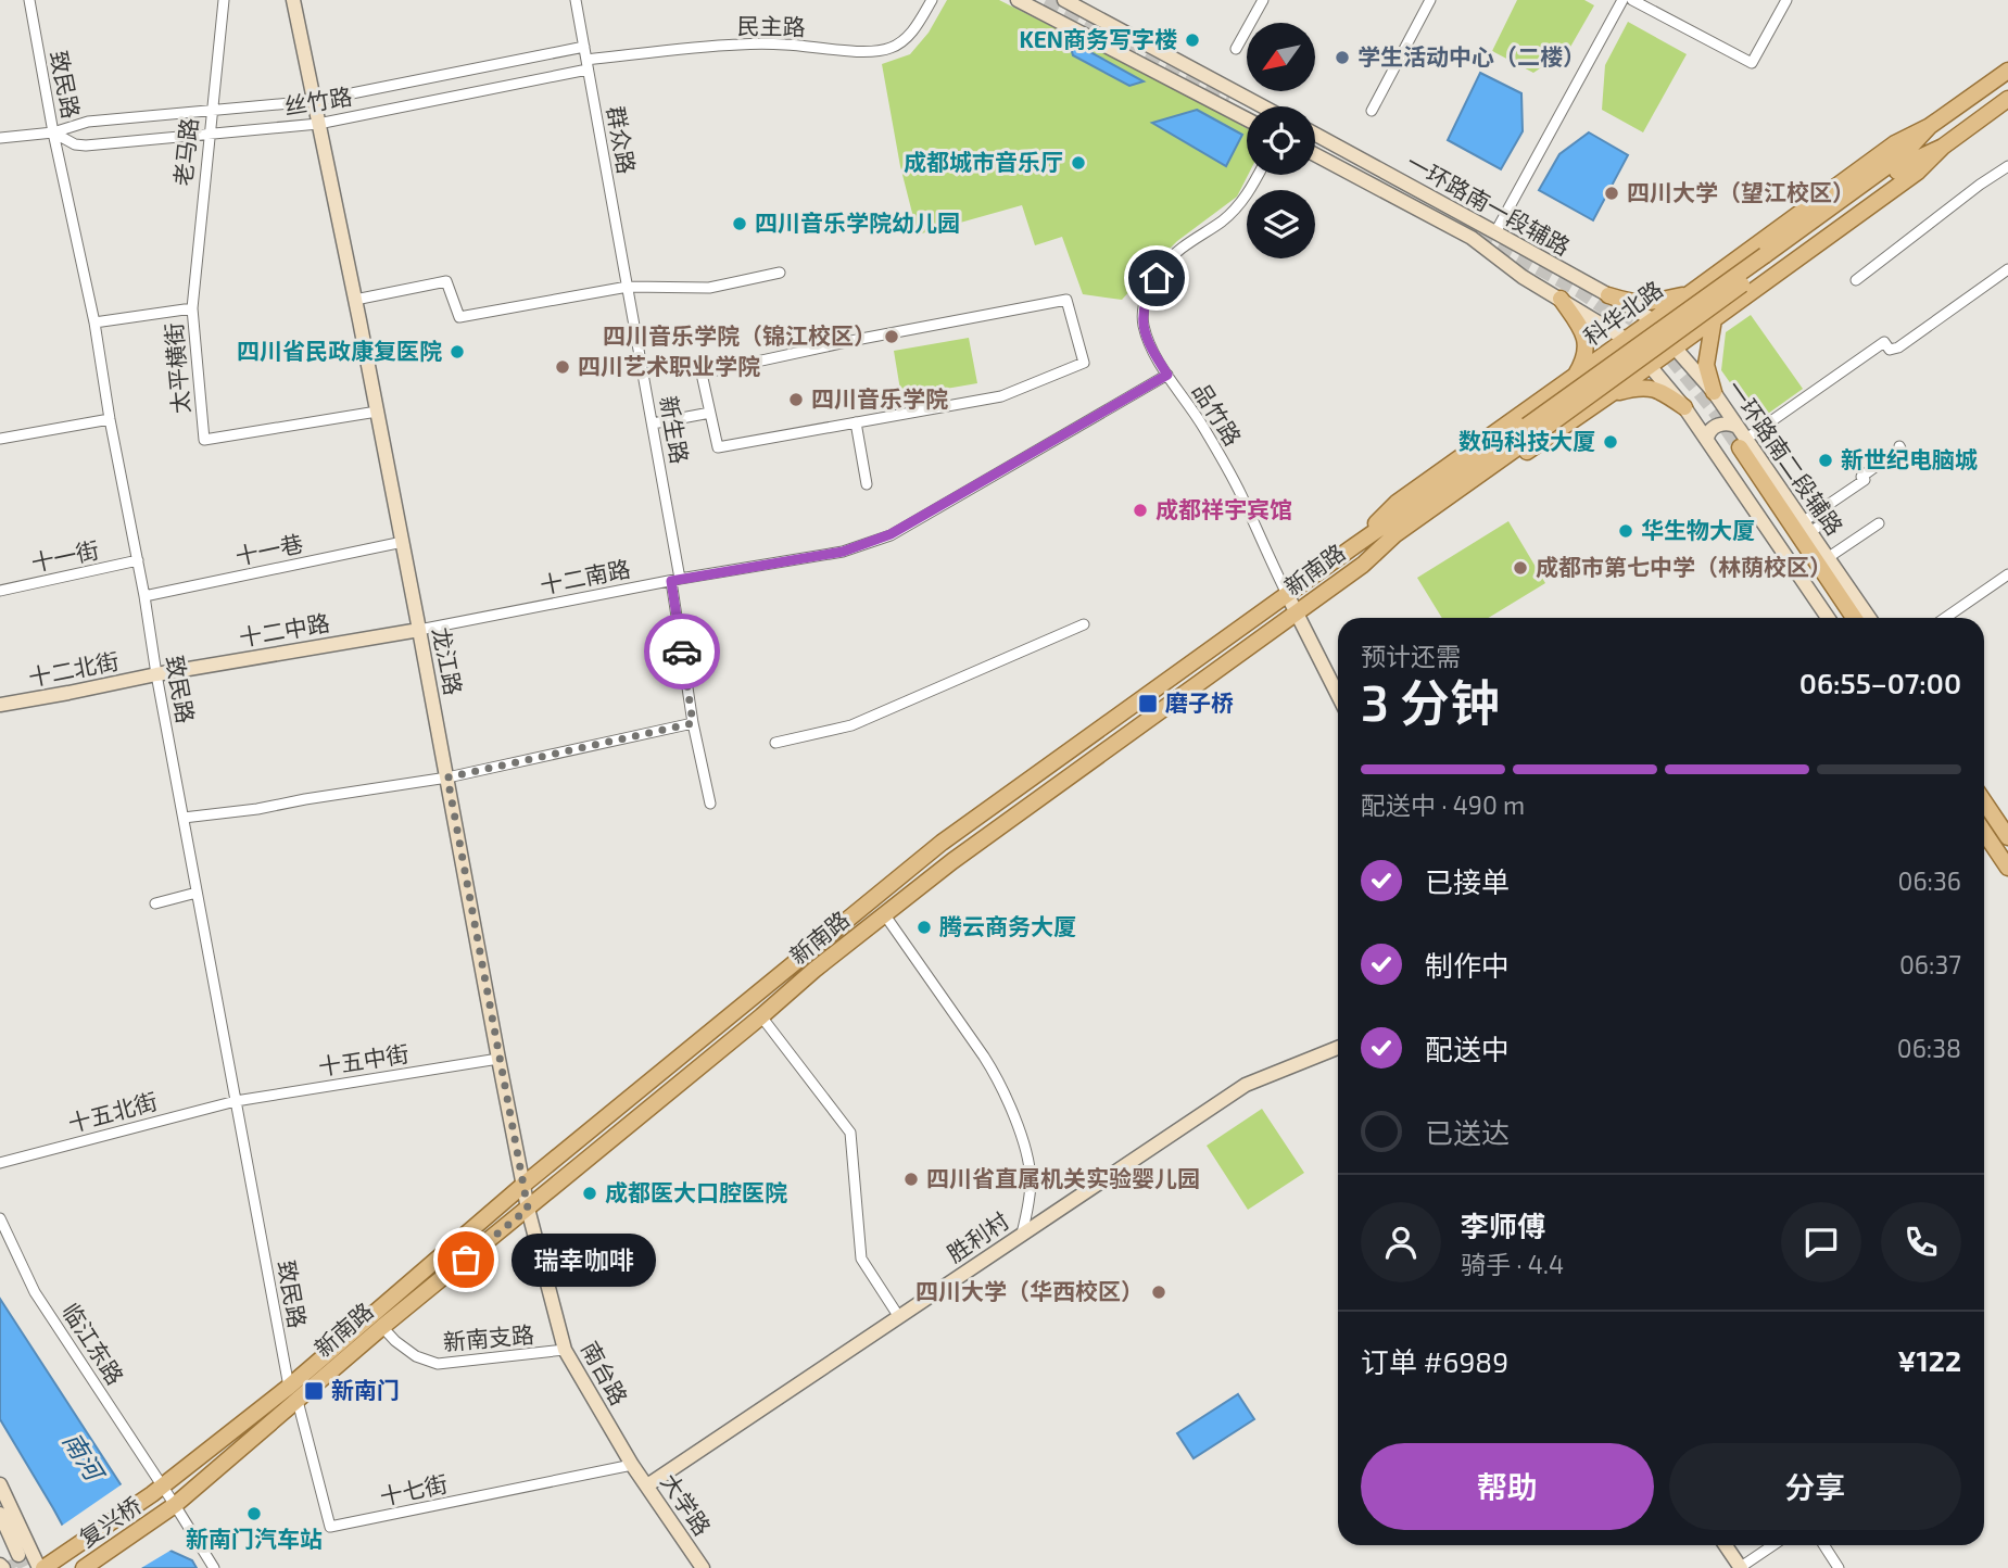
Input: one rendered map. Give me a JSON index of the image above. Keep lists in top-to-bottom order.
{
  "streets": {
    "main road": ["科华北路", "新南路", "复兴桥"],
    "street": [
      "民主路",
      "致民路",
      "丝竹路",
      "群众路",
      "老马路",
      "一环路南一段辅路",
      "太平横街",
      "品竹路",
      "新生路",
      "一环路南二段辅路",
      "十一巷",
      "十一街",
      "十二南路",
      "十二中路",
      "龙江路",
      "十二北街",
      "十五中街",
      "十五北街",
      "胜利村",
      "新南支路",
      "临江东路",
      "南台路",
      "十七街",
      "大学路"
    ]
  },
  "crossings": [
    ["民主路", "丝竹路"],
    ["民主路", "群众路"],
    ["致民路", "丝竹路"],
    ["致民路", "太平横街"],
    ["致民路", "十一巷"],
    ["致民路", "十一街"],
    ["致民路", "新南路"],
    ["致民路", "十二中路"],
    ["致民路", "十二北街"],
    ["致民路", "十五中街"],
    ["致民路", "十五北街"],
    ["丝竹路", "群众路"],
    ["丝竹路", "老马路"],
    ["丝竹路", "龙江路"],
    ["群众路", "新生路"],
    ["老马路", "太平横街"],
    ["一环路南一段辅路", "科华北路"],
    ["一环路南一段辅路", "一环路南二段辅路"],
    ["科华北路", "一环路南二段辅路"],
    ["科华北路", "新南路"],
    ["太平横街", "龙江路"],
    ["品竹路", "新南路"],
    ["品竹路", "十二南路"],
    ["新生路", "十二南路"],
    ["十一巷", "龙江路"],
    ["新南路", "龙江路"],
    ["新南路", "新南支路"],
    ["新南路", "临江东路"],
    ["新南路", "南台路"],
    ["新南路", "十七街"],
    ["新南路", "复兴桥"],
    ["十二南路", "十二中路"],
    ["十二南路", "龙江路"],
    ["十二中路", "龙江路"],
    ["十二中路", "十二北街"],
    ["龙江路", "十五中街"],
    ["龙江路", "南台路"],
    ["十五中街", "十五北街"],
    ["胜利村", "大学路"],
    ["新南支路", "南台路"],
    ["临江东路", "复兴桥"],
    ["南台路", "十七街"],
    ["南台路", "大学路"],
    ["十七街", "大学路"]
  ],
  "water": ["南河"],
  "places": {
    "other": [
      "KEN商务写字楼",
      "学生活动中心（二楼）",
      "成都城市音乐厅",
      "四川大学（望江校区）",
      "四川音乐学院幼儿园",
      "四川音乐学院（锦江校区）",
      "四川省民政康复医院",
      "四川艺术职业学院",
      "四川音乐学院",
      "数码科技大厦",
      "新世纪电脑城",
      "成都祥宇宾馆",
      "华生物大厦",
      "成都市第七中学（林荫校区）",
      "腾云商务大厦",
      "四川省直属机关实验婴儿园",
      "成都医大口腔医院",
      "瑞幸咖啡",
      "四川大学（华西校区）",
      "新南门汽车站"
    ],
    "transit": ["磨子桥", "新南门"]
  },
  "north": "bottom left",
  "page": {
    "heading": ["3 分钟", "预计还需", "06:55–07:00"],
    "panel": [
      "李师傅",
      "骑手 · 4.4",
      "订单 #6989",
      "¥122"
    ],
    "bar": "配送中 · 490 m",
    "list": [
      ["已接单", "06:36"],
      ["制作中", "06:37"],
      ["配送中", "06:38"],
      "已送达"
    ],
    "bubble": "瑞幸咖啡",
    "buttons": ["帮助", "分享"]
  }
}
